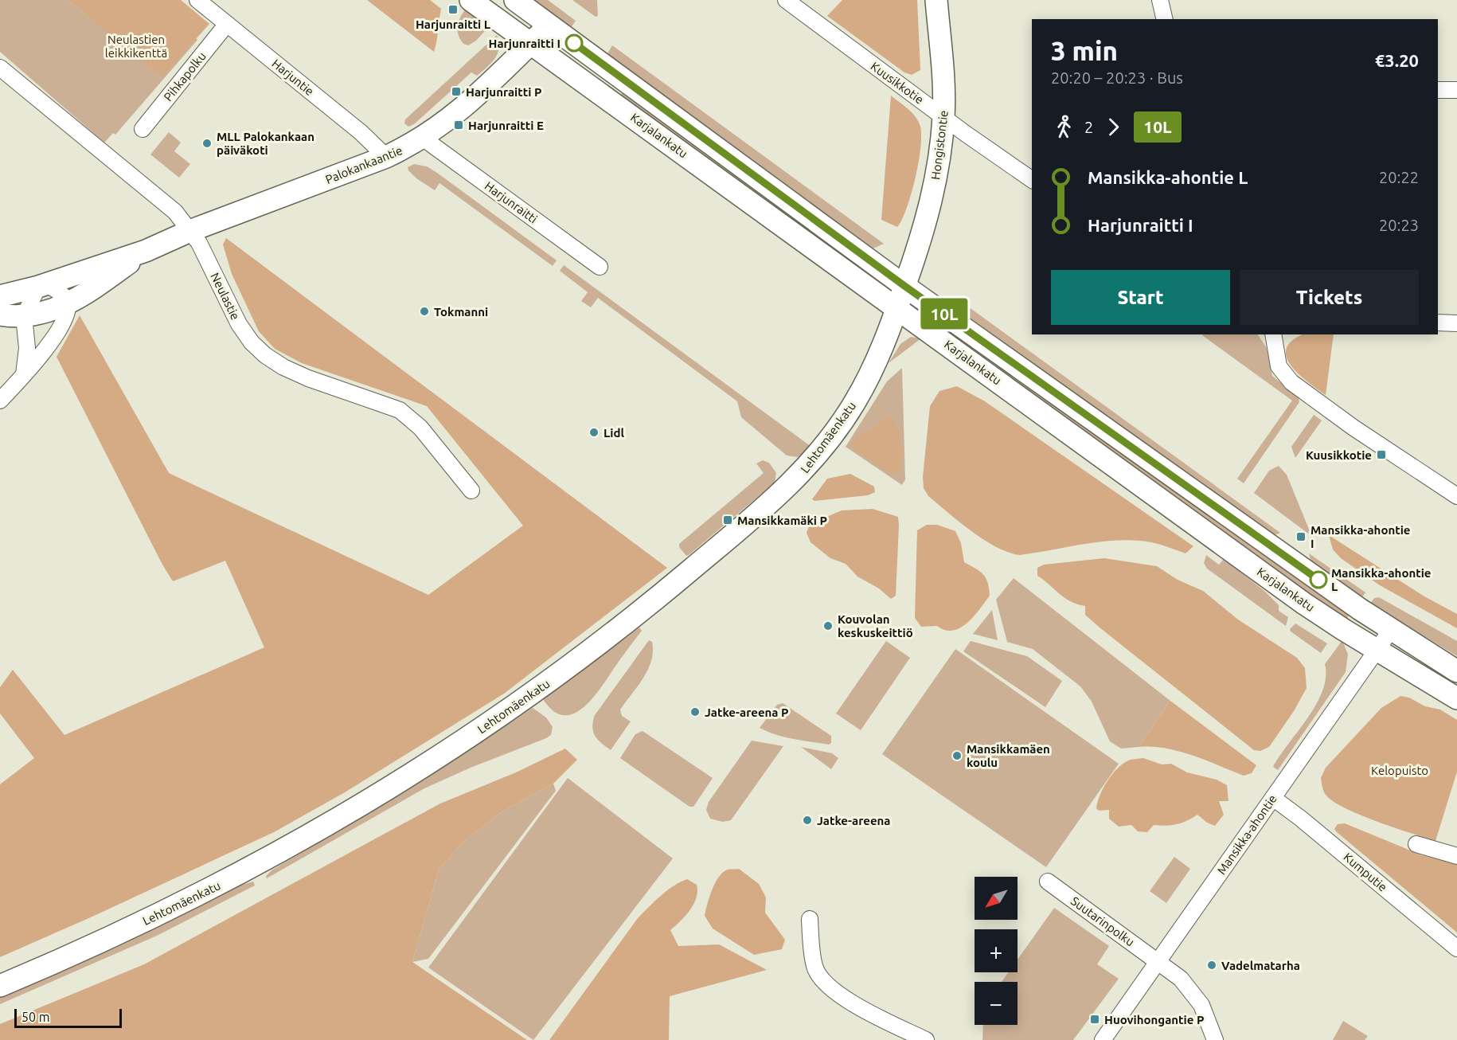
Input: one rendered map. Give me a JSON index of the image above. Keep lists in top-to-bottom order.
{
  "streets": {
    "main road": [
      "Karjalankatu",
      "Hongistontie",
      "Palokankaantie",
      "Lehtomäenkatu"
    ],
    "street": [
      "Pihkapolku",
      "Harjuntie",
      "Kuusikkotie",
      "Harjunraitti",
      "Neulastie",
      "Mansikka-ahontie",
      "Kumputie",
      "Suutarinpolku"
    ]
  },
  "crossings": [
    ["Pihkapolku", "Harjuntie"],
    ["Harjuntie", "Palokankaantie"],
    ["Kuusikkotie", "Hongistontie"],
    ["Karjalankatu", "Hongistontie"],
    ["Karjalankatu", "Palokankaantie"],
    ["Karjalankatu", "Lehtomäenkatu"],
    ["Karjalankatu", "Mansikka-ahontie"],
    ["Hongistontie", "Lehtomäenkatu"],
    ["Palokankaantie", "Harjunraitti"],
    ["Palokankaantie", "Neulastie"],
    ["Mansikka-ahontie", "Kumputie"],
    ["Mansikka-ahontie", "Suutarinpolku"]
  ],
  "parks": ["Neulastien leikkikenttä", "Kelopuisto"],
  "places": {
    "transit": [
      "Harjunraitti L",
      "Harjunraitti P",
      "Harjunraitti E",
      "Kuusikkotie",
      "Mansikkamäki P",
      "Mansikka-ahontie I",
      "Huovihongantie P"
    ],
    "other": [
      "Harjunraitti I",
      "MLL Palokankaan päiväkoti",
      "Tokmanni",
      "Lidl",
      "Mansikka-ahontie L",
      "Kouvolan keskuskeittiö",
      "Jatke-areena P",
      "Mansikkamäen koulu",
      "Jatke-areena",
      "Vadelmatarha"
    ]
  },
  "lines": ["bus line 10L"],
  "scale_bar": "50 m",
  "north": "bottom left",
  "page": {
    "on_map": "10L",
    "heading": ["3 min", "20:20 – 20:23 · Bus", "€3.20"],
    "legs": ["2", "10L"],
    "list": [
      {
        "name": "Mansikka-ahontie L",
        "value": "20:22"
      },
      {
        "name": "Harjunraitti I",
        "value": "20:23"
      }
    ],
    "buttons": ["Start", "Tickets"],
    "map_buttons": ["+", "−"],
    "scale": "50 m"
  }
}
